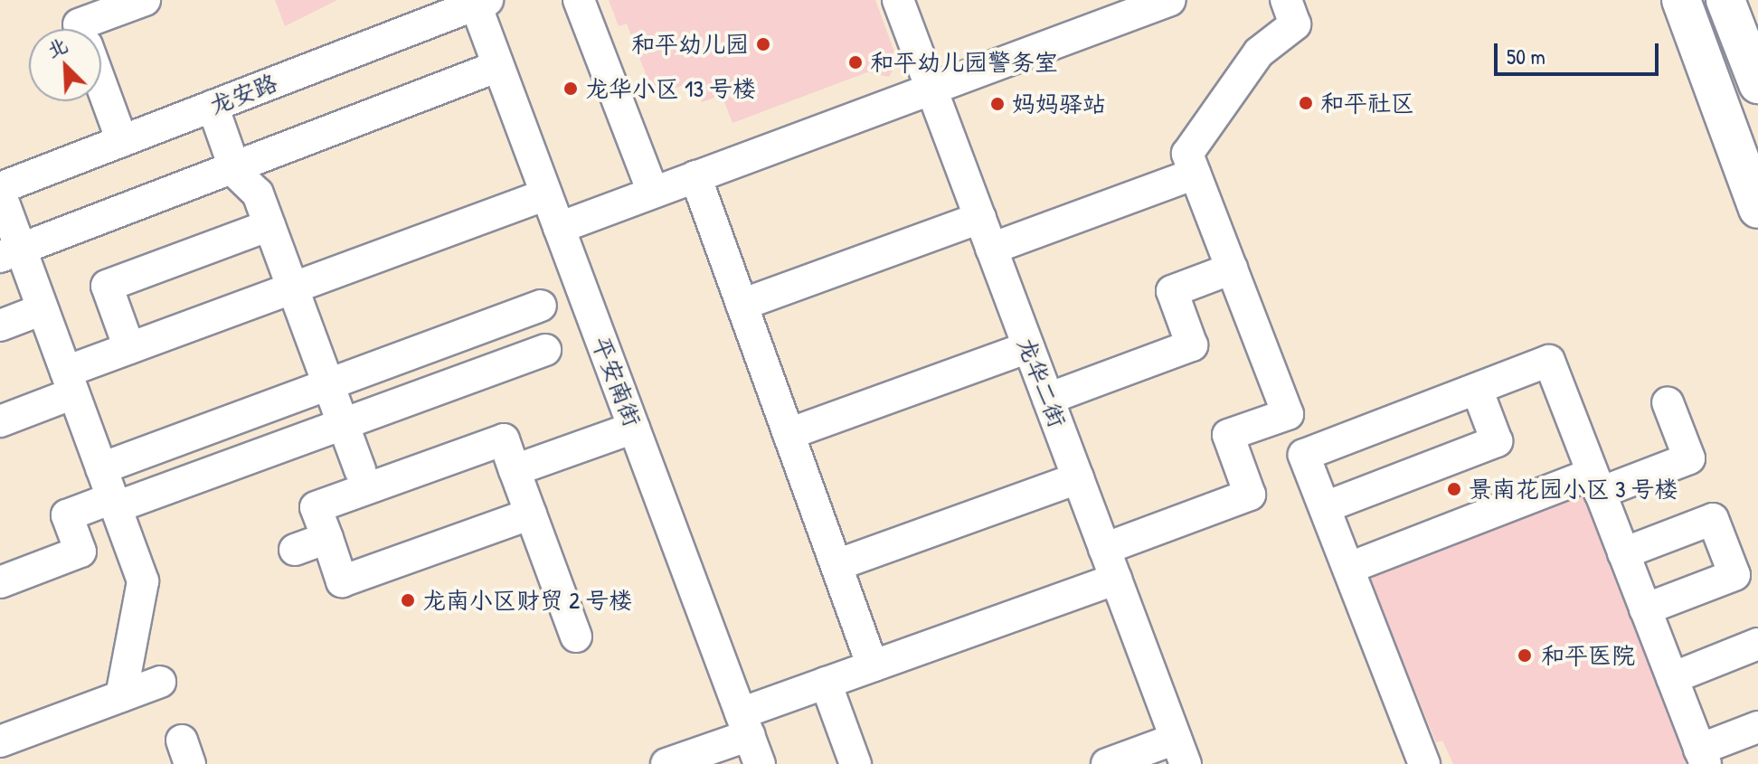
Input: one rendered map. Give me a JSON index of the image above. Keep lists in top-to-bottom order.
{
  "streets": {
    "street": ["龙安路", "平安南街", "龙华二街"]
  },
  "crossings": [
    ["龙安路", "平安南街"]
  ],
  "places": [
    "和平幼儿园",
    "和平幼儿园警务室",
    "龙华小区 13 号楼",
    "和平社区",
    "妈妈驿站",
    "景南花园小区 3 号楼",
    "龙南小区财贸 2 号楼",
    "和平医院"
  ],
  "scale_bar": "50 m",
  "north": "top left"
}
